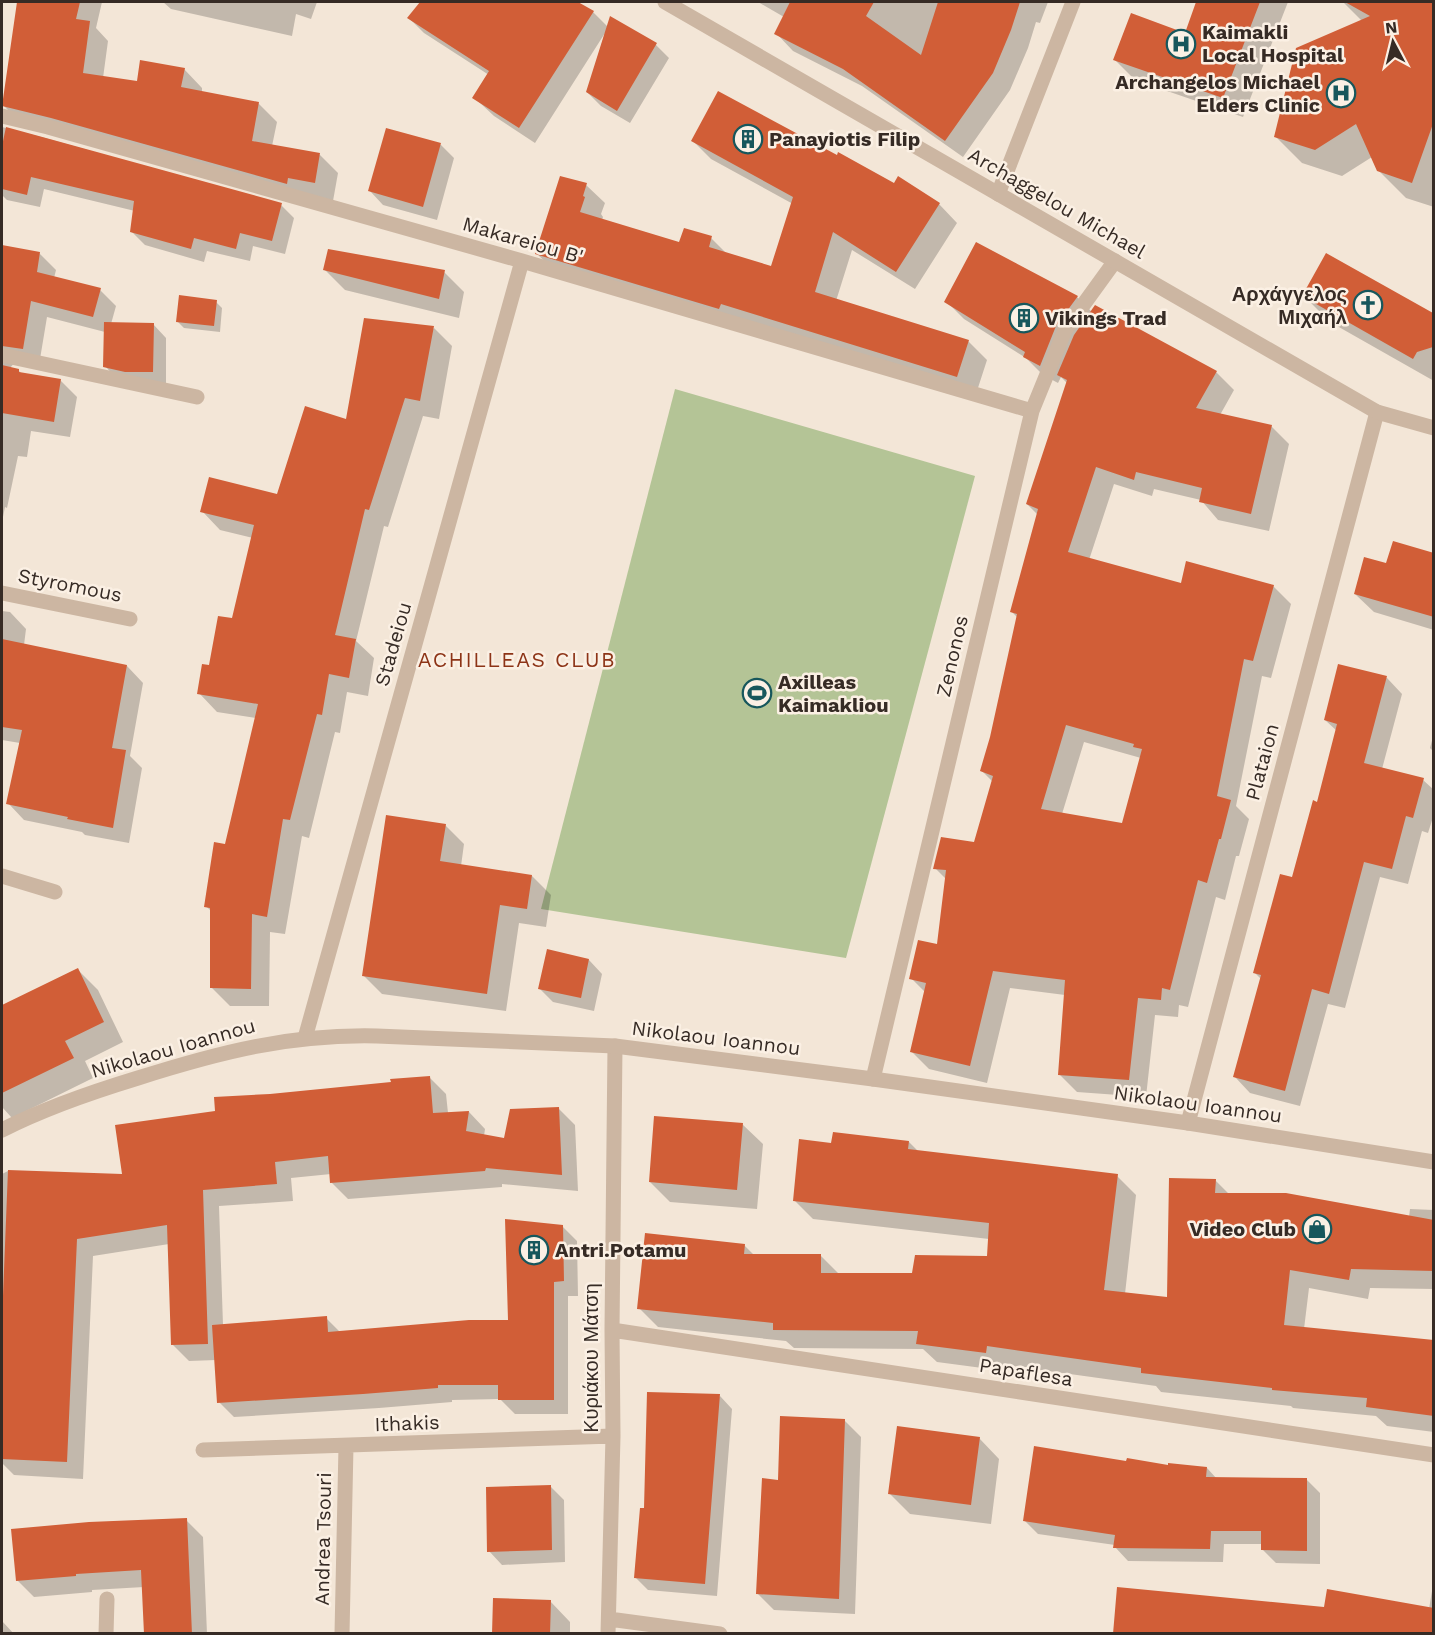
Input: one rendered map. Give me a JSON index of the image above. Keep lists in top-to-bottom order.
{
  "streets": {
    "street": [
      "Archaggelou Michael",
      "Makareiou B'",
      "Styromous",
      "Stadeiou",
      "Zenonos",
      "Plataion",
      "Nikolaou Ioannou",
      "Κυριάκου Μάτση",
      "Papaflesa",
      "Ithakis",
      "Andrea Tsouri"
    ]
  },
  "crossings": [
    ["Archaggelou Michael", "Zenonos"],
    ["Archaggelou Michael", "Plataion"],
    ["Makareiou B'", "Stadeiou"],
    ["Makareiou B'", "Zenonos"],
    ["Stadeiou", "Nikolaou Ioannou"],
    ["Zenonos", "Nikolaou Ioannou"],
    ["Plataion", "Nikolaou Ioannou"],
    ["Nikolaou Ioannou", "Κυριάκου Μάτση"],
    ["Κυριάκου Μάτση", "Papaflesa"],
    ["Κυριάκου Μάτση", "Ithakis"],
    ["Ithakis", "Andrea Tsouri"]
  ],
  "districts": ["ACHILLEAS CLUB"],
  "places": {
    "hospital": ["Kaimakli Local Hospital", "Archangelos Michael Elders Clinic"],
    "building": ["Panayiotis Filip", "Vikings Trad", "Antri.Potamu"],
    "church": ["Αρχάγγελος Μιχαήλ"],
    "sports": ["Axilleas Kaimakliou"],
    "shop": ["Video Club"]
  },
  "north": "top"
}
